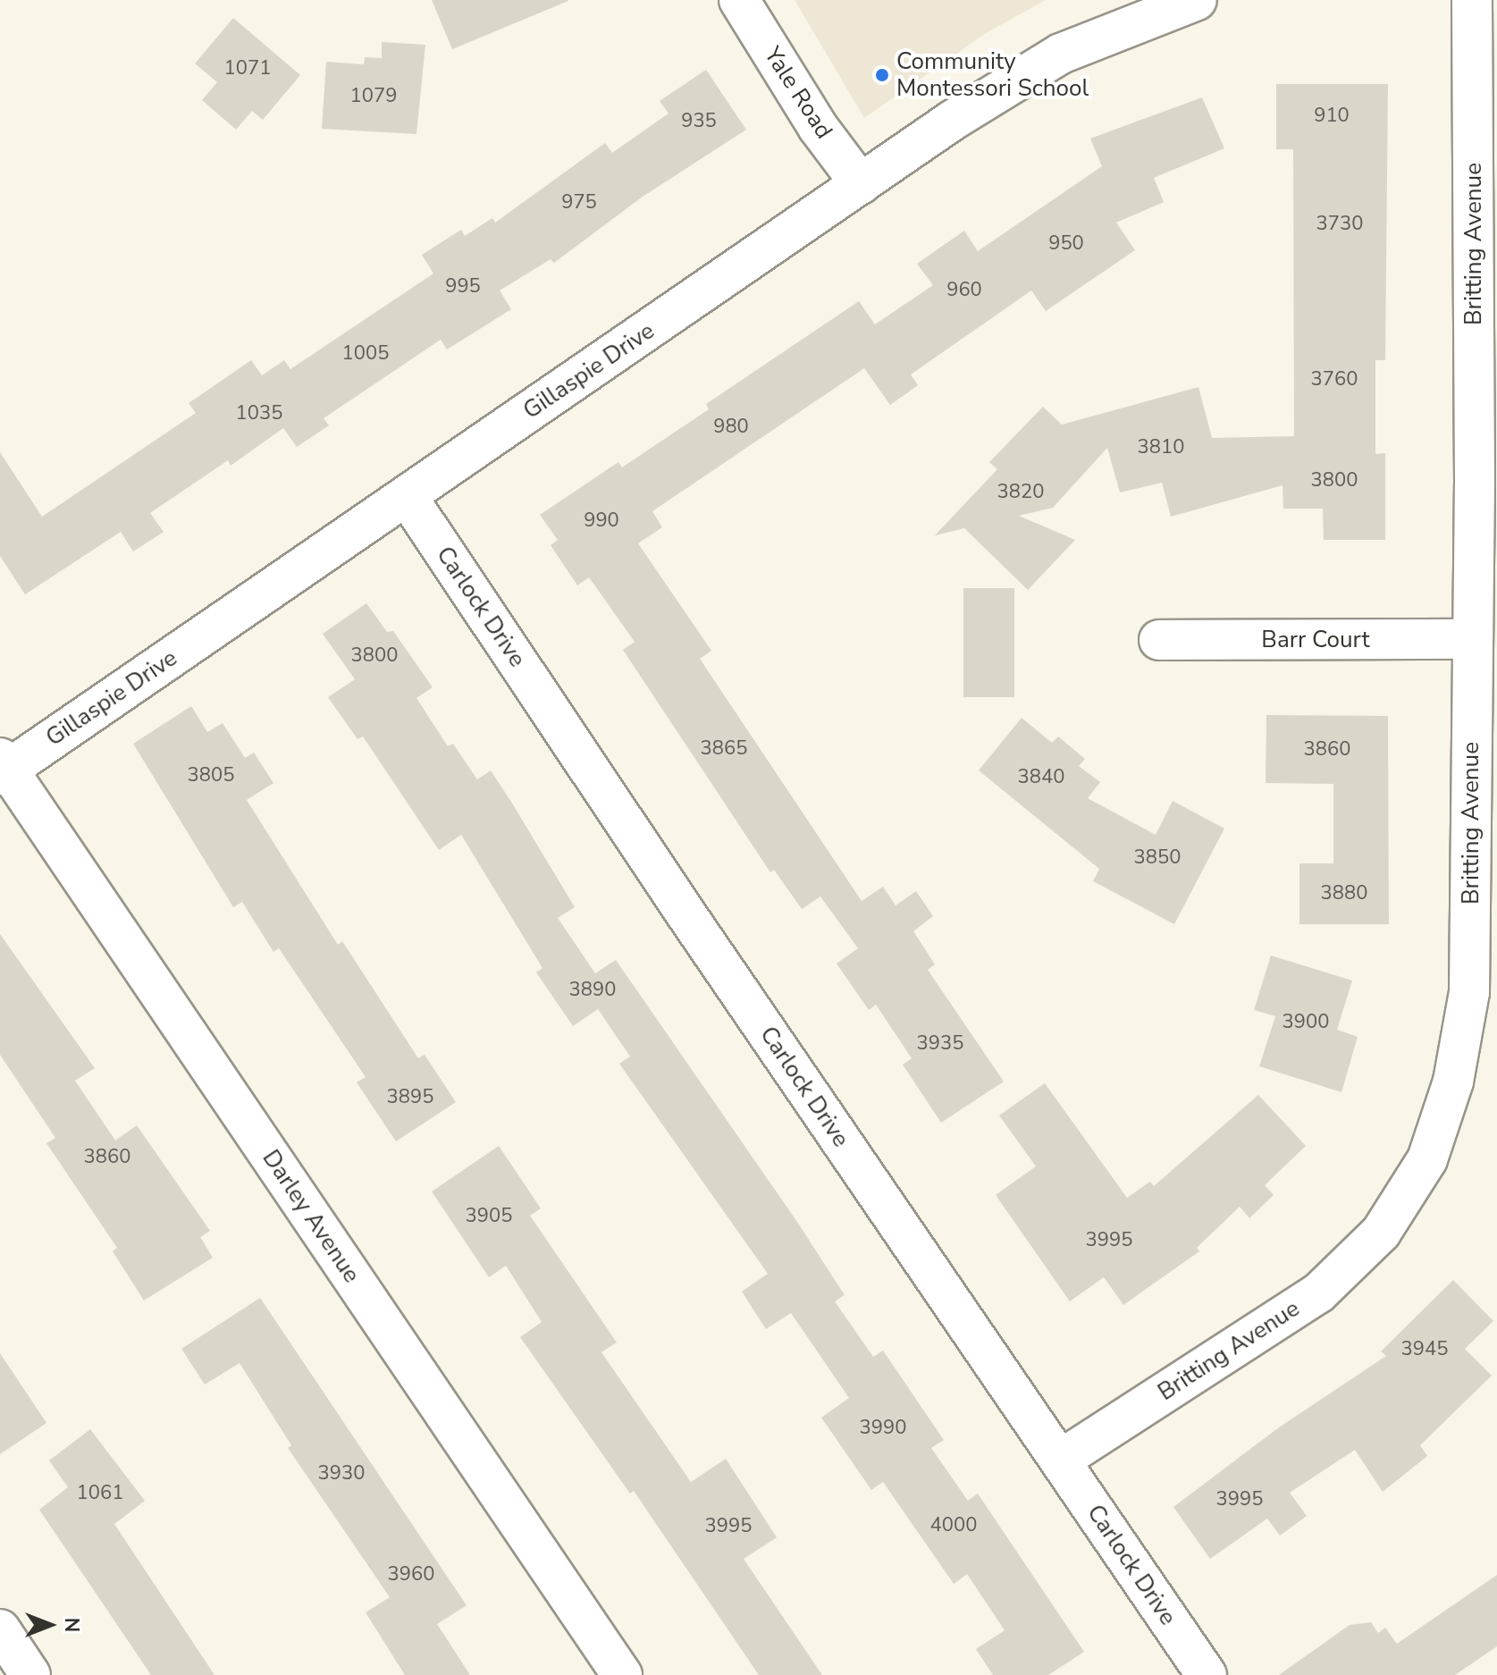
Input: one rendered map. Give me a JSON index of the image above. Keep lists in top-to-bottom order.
{
  "streets": {
    "street": [
      "Yale Road",
      "Britting Avenue",
      "Gillaspie Drive",
      "Carlock Drive",
      "Barr Court",
      "Darley Avenue"
    ]
  },
  "crossings": [
    ["Yale Road", "Gillaspie Drive"],
    ["Britting Avenue", "Carlock Drive"],
    ["Britting Avenue", "Barr Court"],
    ["Gillaspie Drive", "Carlock Drive"],
    ["Gillaspie Drive", "Darley Avenue"]
  ],
  "places": ["Community Montessori School"],
  "house_numbers": [
    "1071",
    "1079",
    "910",
    "935",
    "975",
    "3730",
    "950",
    "995",
    "960",
    "1005",
    "3760",
    "1035",
    "980",
    "3810",
    "3800",
    "3820",
    "990",
    "3800",
    "3865",
    "3860",
    "3805",
    "3840",
    "3850",
    "3880",
    "3890",
    "3900",
    "3935",
    "3895",
    "3860",
    "3905",
    "3995",
    "3945",
    "3990",
    "3930",
    "1061",
    "3995",
    "4000",
    "3995",
    "3960"
  ],
  "north": "right"
}
